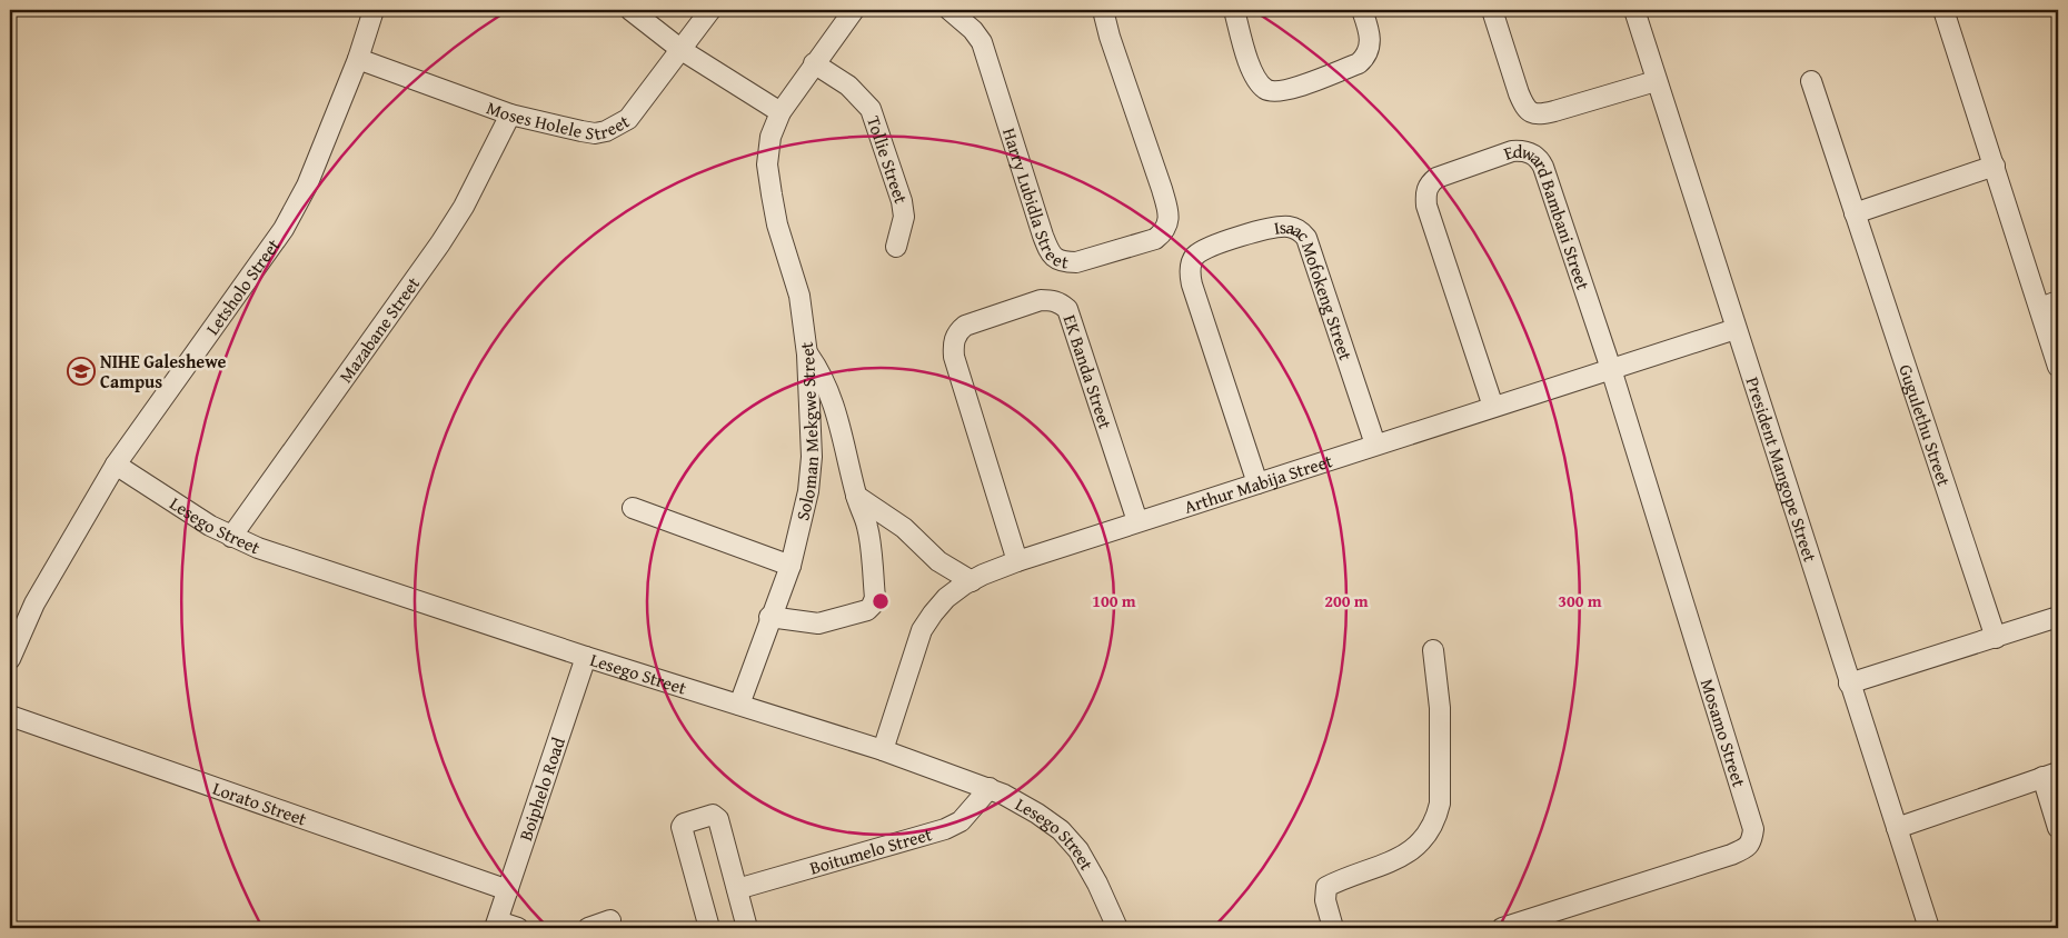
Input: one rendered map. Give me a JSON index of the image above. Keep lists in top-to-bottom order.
{
  "streets": {
    "street": [
      "Moses Holele Street",
      "Tollie Street",
      "Harry Lubidla Street",
      "Edward Bambani Street",
      "Letsholo Street",
      "Isaac Mofokeng Street",
      "Mazabane Street",
      "EK Banda Street",
      "Gugulethu Street",
      "Soloman Mekgwe Street",
      "President Mangope Street",
      "Arthur Mabija Street",
      "Lesego Street",
      "Mosamo Street",
      "Boiphelo Road",
      "Lorato Street",
      "Boitumelo Street"
    ]
  },
  "crossings": [
    ["Moses Holele Street", "Letsholo Street"],
    ["Moses Holele Street", "Mazabane Street"],
    ["Tollie Street", "Soloman Mekgwe Street"],
    ["Edward Bambani Street", "Arthur Mabija Street"],
    ["Edward Bambani Street", "Mosamo Street"],
    ["Letsholo Street", "Lesego Street"],
    ["Isaac Mofokeng Street", "Arthur Mabija Street"],
    ["Mazabane Street", "Lesego Street"],
    ["EK Banda Street", "Arthur Mabija Street"],
    ["Soloman Mekgwe Street", "Lesego Street"],
    ["President Mangope Street", "Arthur Mabija Street"],
    ["Arthur Mabija Street", "Lesego Street"],
    ["Arthur Mabija Street", "Mosamo Street"],
    ["Lesego Street", "Boiphelo Road"],
    ["Lesego Street", "Boitumelo Street"],
    ["Boiphelo Road", "Lorato Street"]
  ],
  "places": {
    "school or university": ["NIHE Galeshewe Campus"]
  },
  "rings": ["100 m", "200 m", "300 m"]
}
